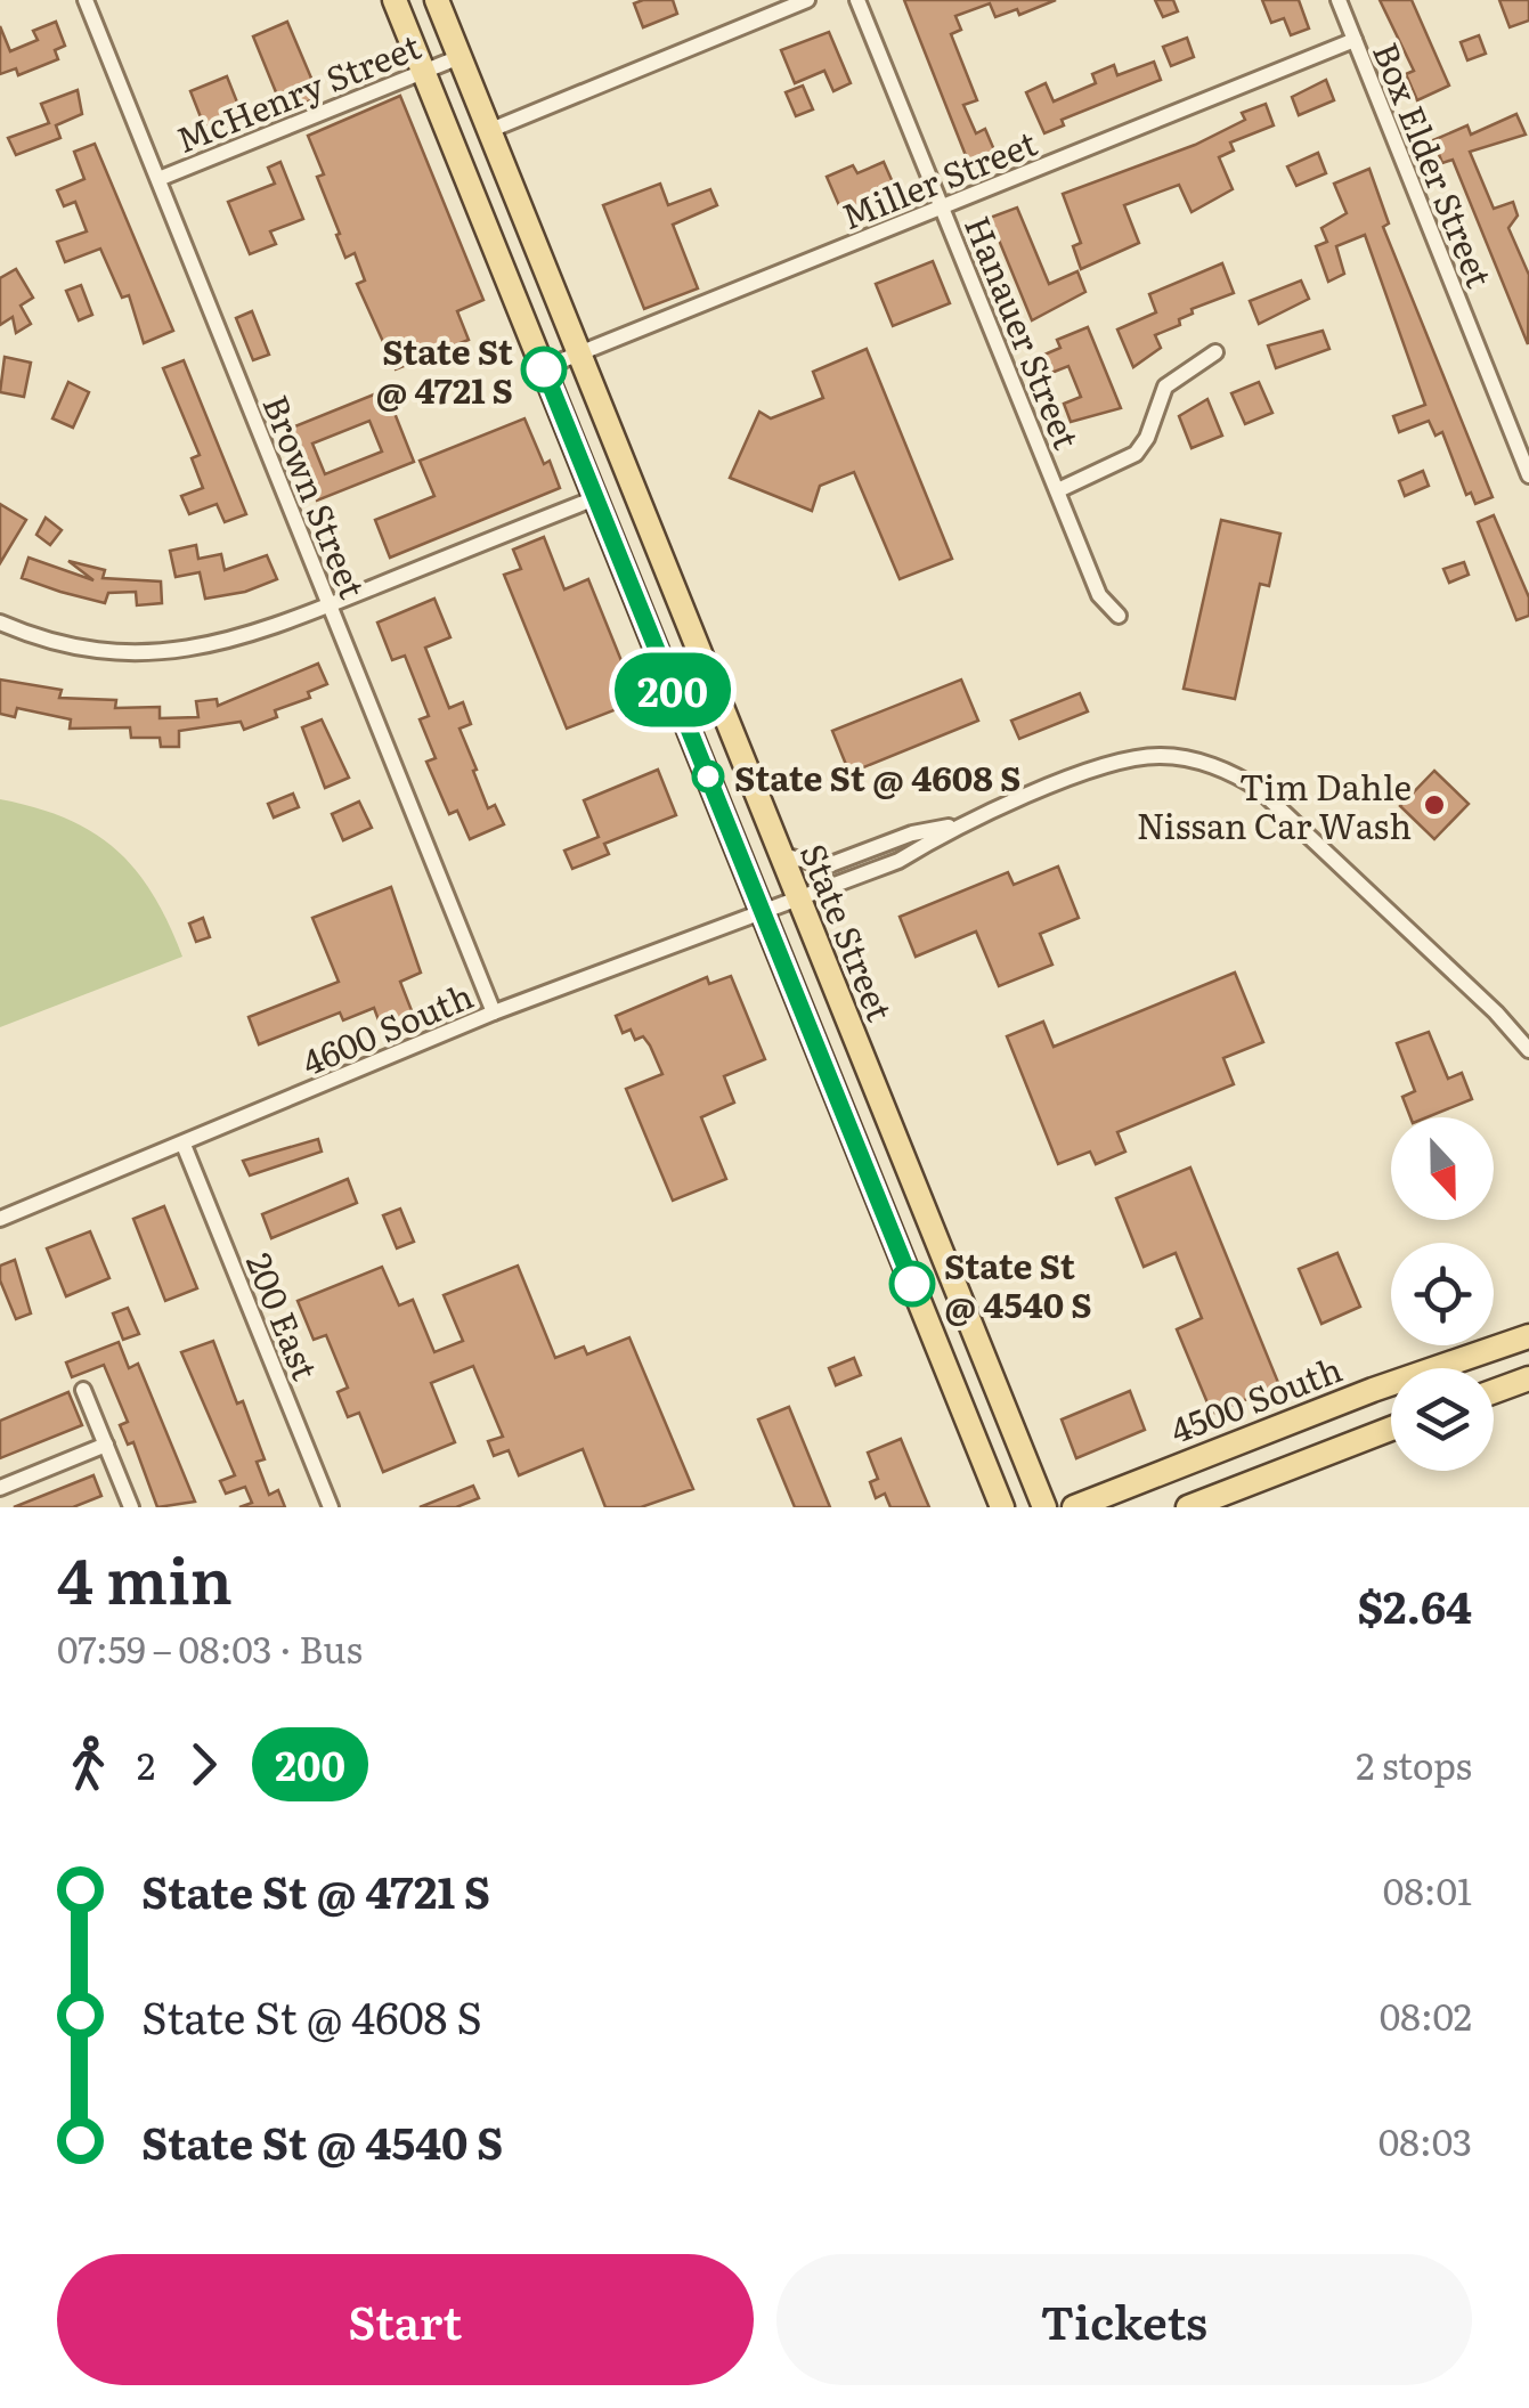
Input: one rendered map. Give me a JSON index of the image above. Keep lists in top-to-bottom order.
{
  "streets": {
    "main road": ["State Street", "4500 South"],
    "street": [
      "McHenry Street",
      "Box Elder Street",
      "Miller Street",
      "Hanauer Street",
      "Brown Street",
      "4600 South",
      "200 East"
    ]
  },
  "crossings": [
    ["McHenry Street", "Brown Street"],
    ["McHenry Street", "State Street"],
    ["Box Elder Street", "Miller Street"],
    ["Miller Street", "Hanauer Street"],
    ["Miller Street", "State Street"],
    ["Brown Street", "4600 South"],
    ["State Street", "4600 South"],
    ["4600 South", "200 East"]
  ],
  "places": [
    "State St @ 4721 S",
    "State St @ 4608 S",
    "Tim Dahle Nissan Car Wash",
    "State St @ 4540 S"
  ],
  "lines": ["bus line 200"],
  "north": "bottom",
  "page": {
    "on_map": "200",
    "heading": ["4 min", "07:59 – 08:03 · Bus", "$2.64"],
    "legs": ["2", "200", "2 stops"],
    "list": [
      {
        "name": "State St @ 4721 S",
        "value": "08:01"
      },
      {
        "name": "State St @ 4608 S",
        "value": "08:02"
      },
      {
        "name": "State St @ 4540 S",
        "value": "08:03"
      }
    ],
    "buttons": ["Start", "Tickets"]
  }
}
